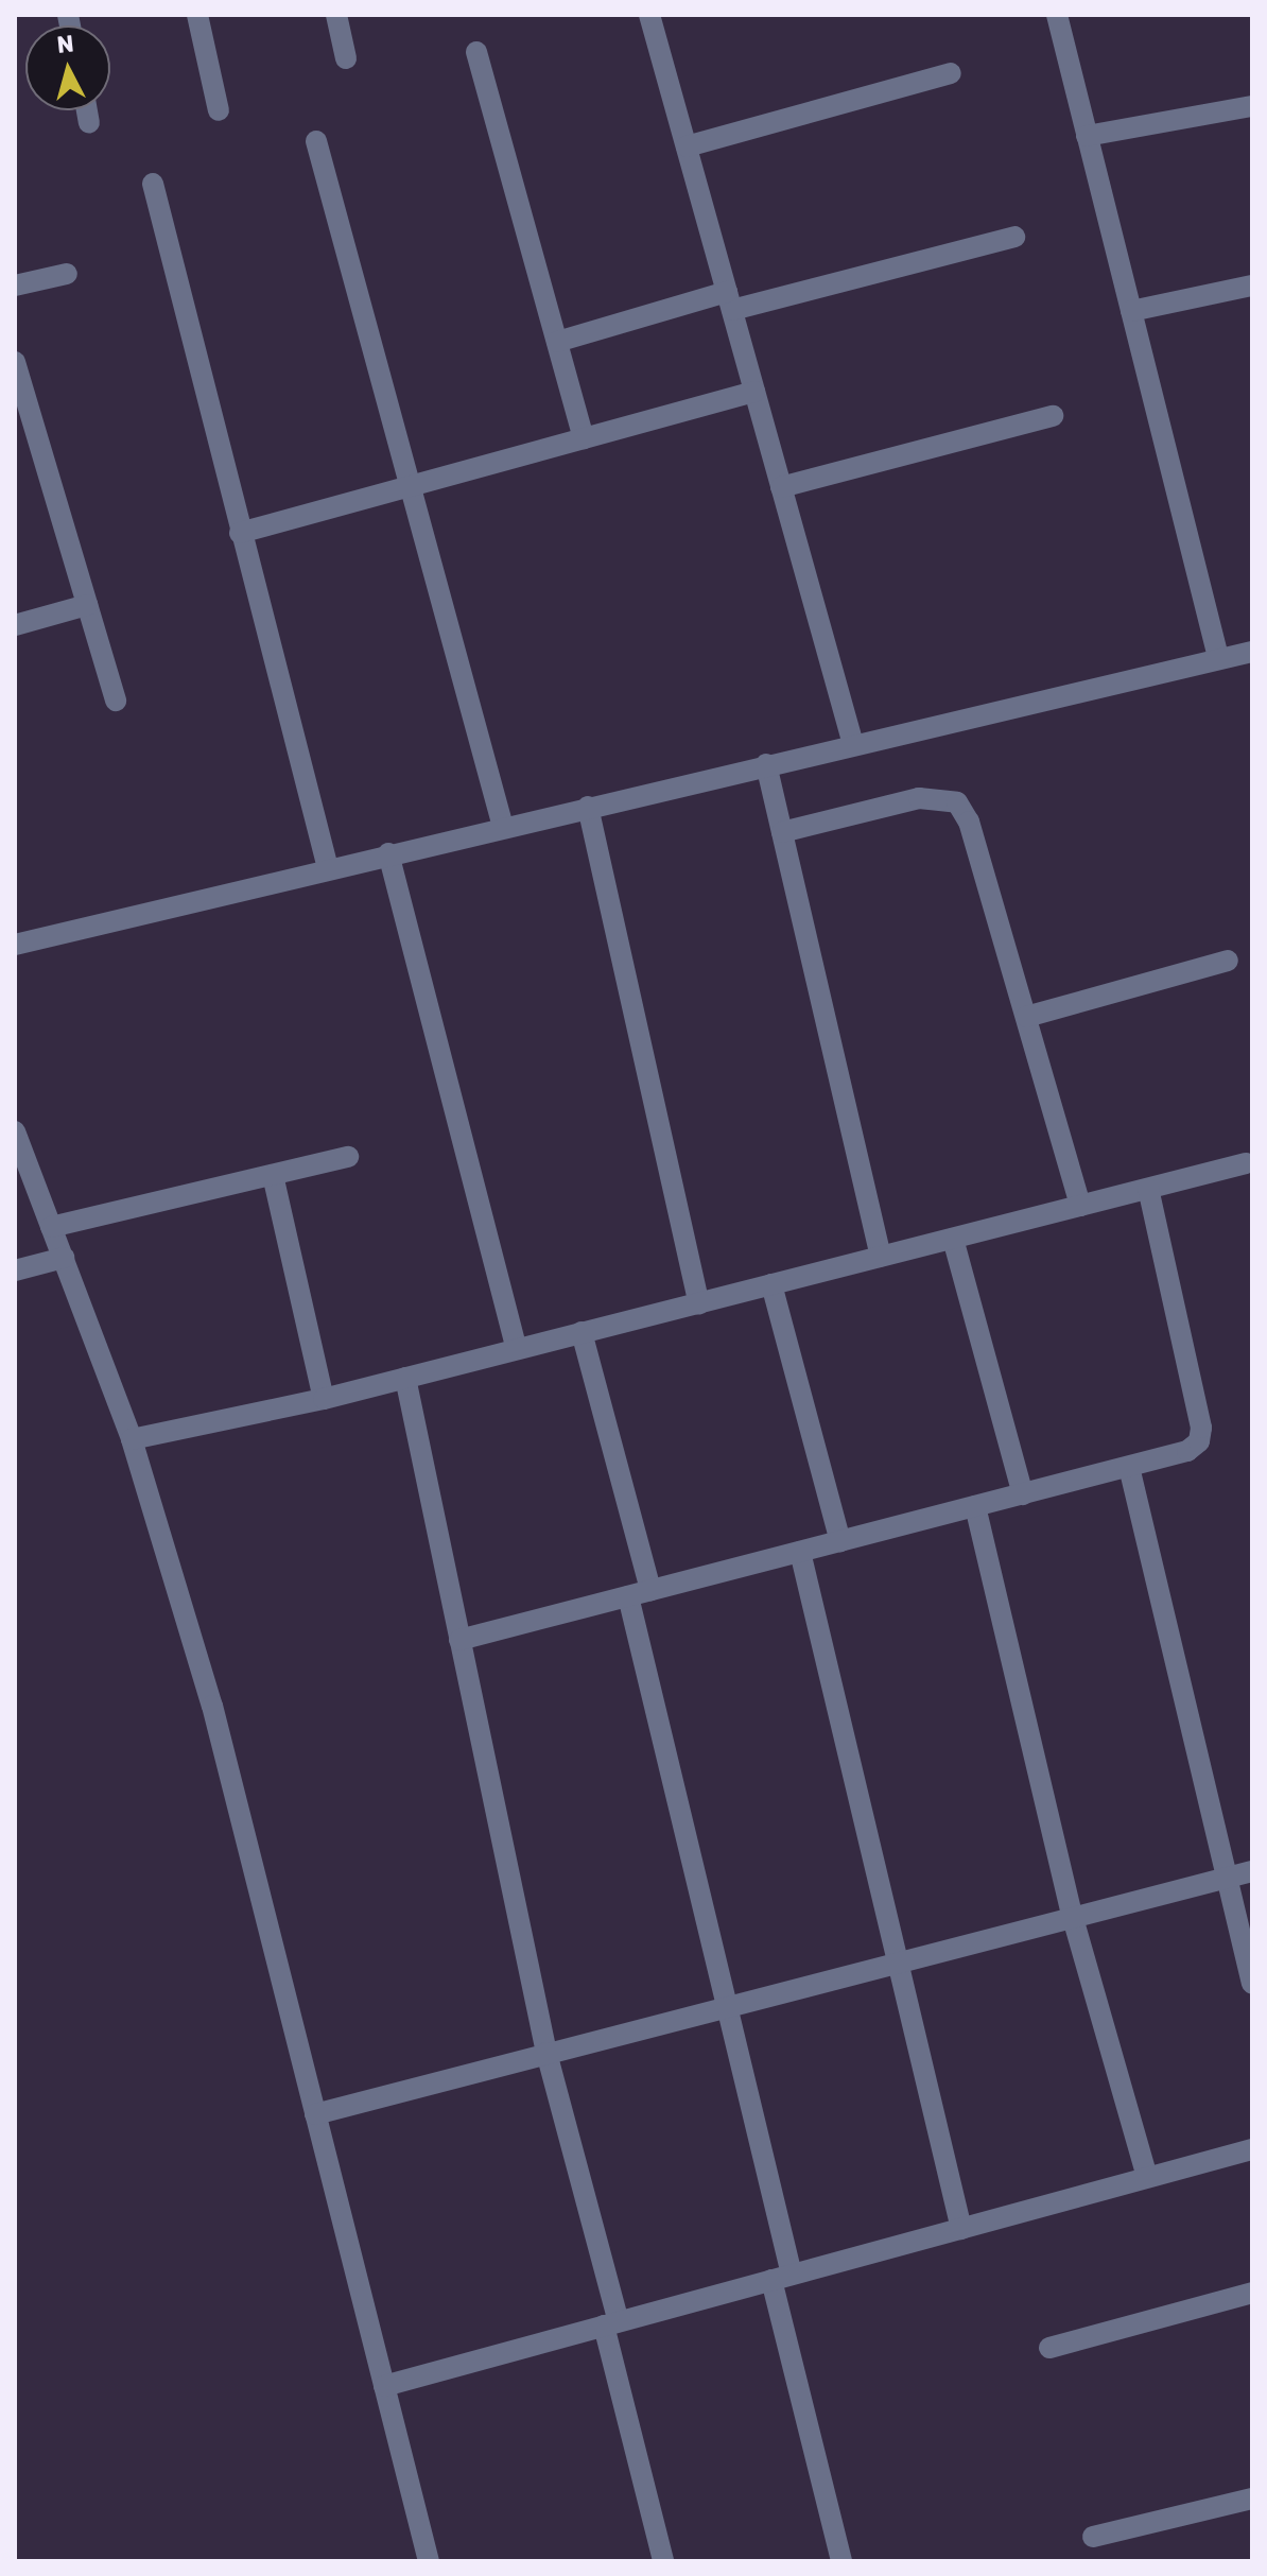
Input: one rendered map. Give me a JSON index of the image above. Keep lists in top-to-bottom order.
{
  "north": "top"
}
